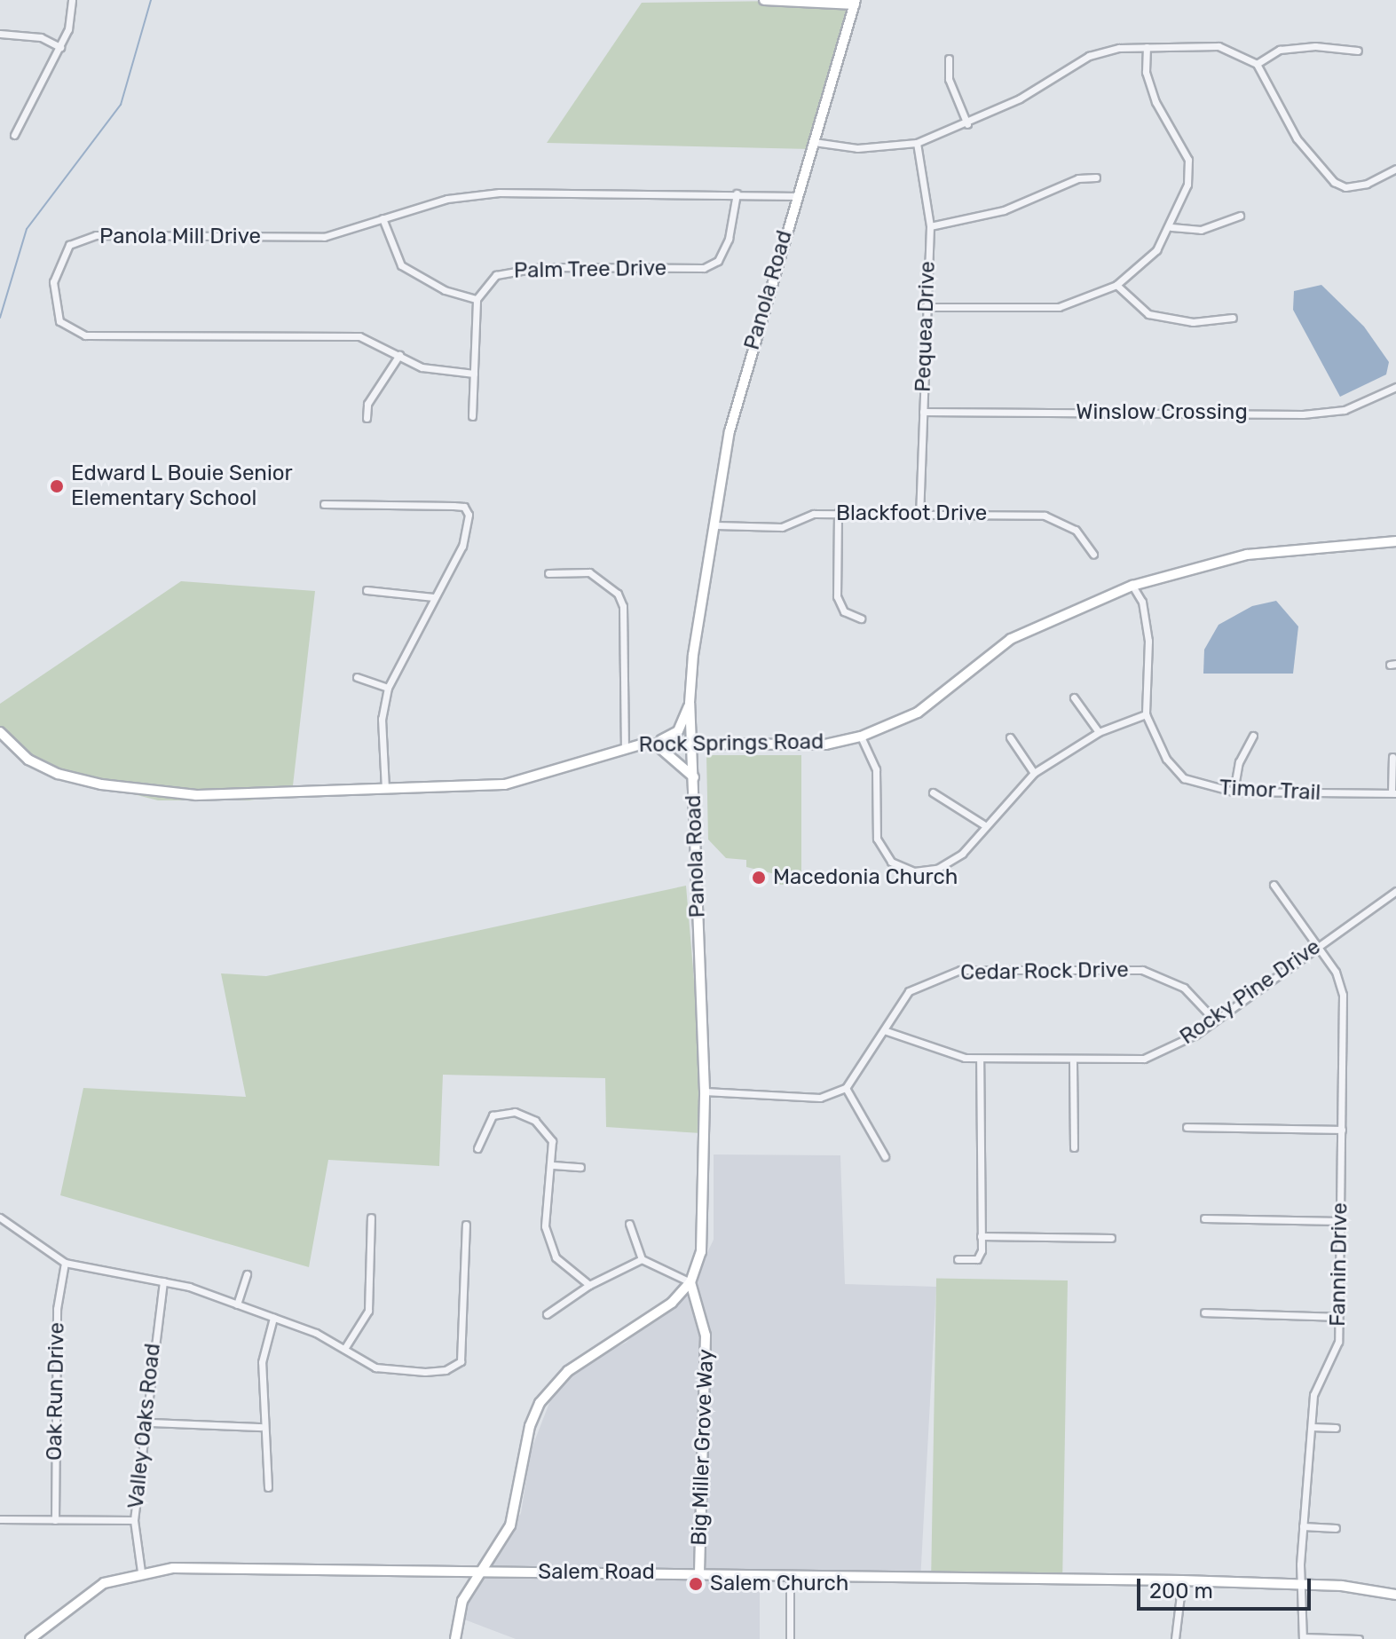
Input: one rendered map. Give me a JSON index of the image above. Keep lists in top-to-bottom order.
{
  "streets": {
    "street": [
      "Panola Mill Drive",
      "Palm Tree Drive",
      "Panola Road",
      "Pequea Drive",
      "Winslow Crossing",
      "Blackfoot Drive",
      "Rock Springs Road",
      "Timor Trail",
      "Cedar Rock Drive",
      "Rocky Pine Drive",
      "Fannin Drive",
      "Oak Run Drive",
      "Valley Oaks Road",
      "Big Miller Grove Way",
      "Salem Road"
    ]
  },
  "crossings": [
    ["Panola Mill Drive", "Palm Tree Drive"],
    ["Panola Mill Drive", "Panola Road"],
    ["Panola Road", "Blackfoot Drive"],
    ["Panola Road", "Rock Springs Road"],
    ["Panola Road", "Big Miller Grove Way"],
    ["Panola Road", "Salem Road"],
    ["Pequea Drive", "Winslow Crossing"],
    ["Pequea Drive", "Blackfoot Drive"],
    ["Rock Springs Road", "Timor Trail"],
    ["Cedar Rock Drive", "Rocky Pine Drive"],
    ["Rocky Pine Drive", "Fannin Drive"],
    ["Fannin Drive", "Salem Road"],
    ["Valley Oaks Road", "Salem Road"],
    ["Big Miller Grove Way", "Salem Road"]
  ],
  "places": ["Edward L Bouie Senior Elementary School", "Macedonia Church", "Salem Church"],
  "scale_bar": "200 m"
}
